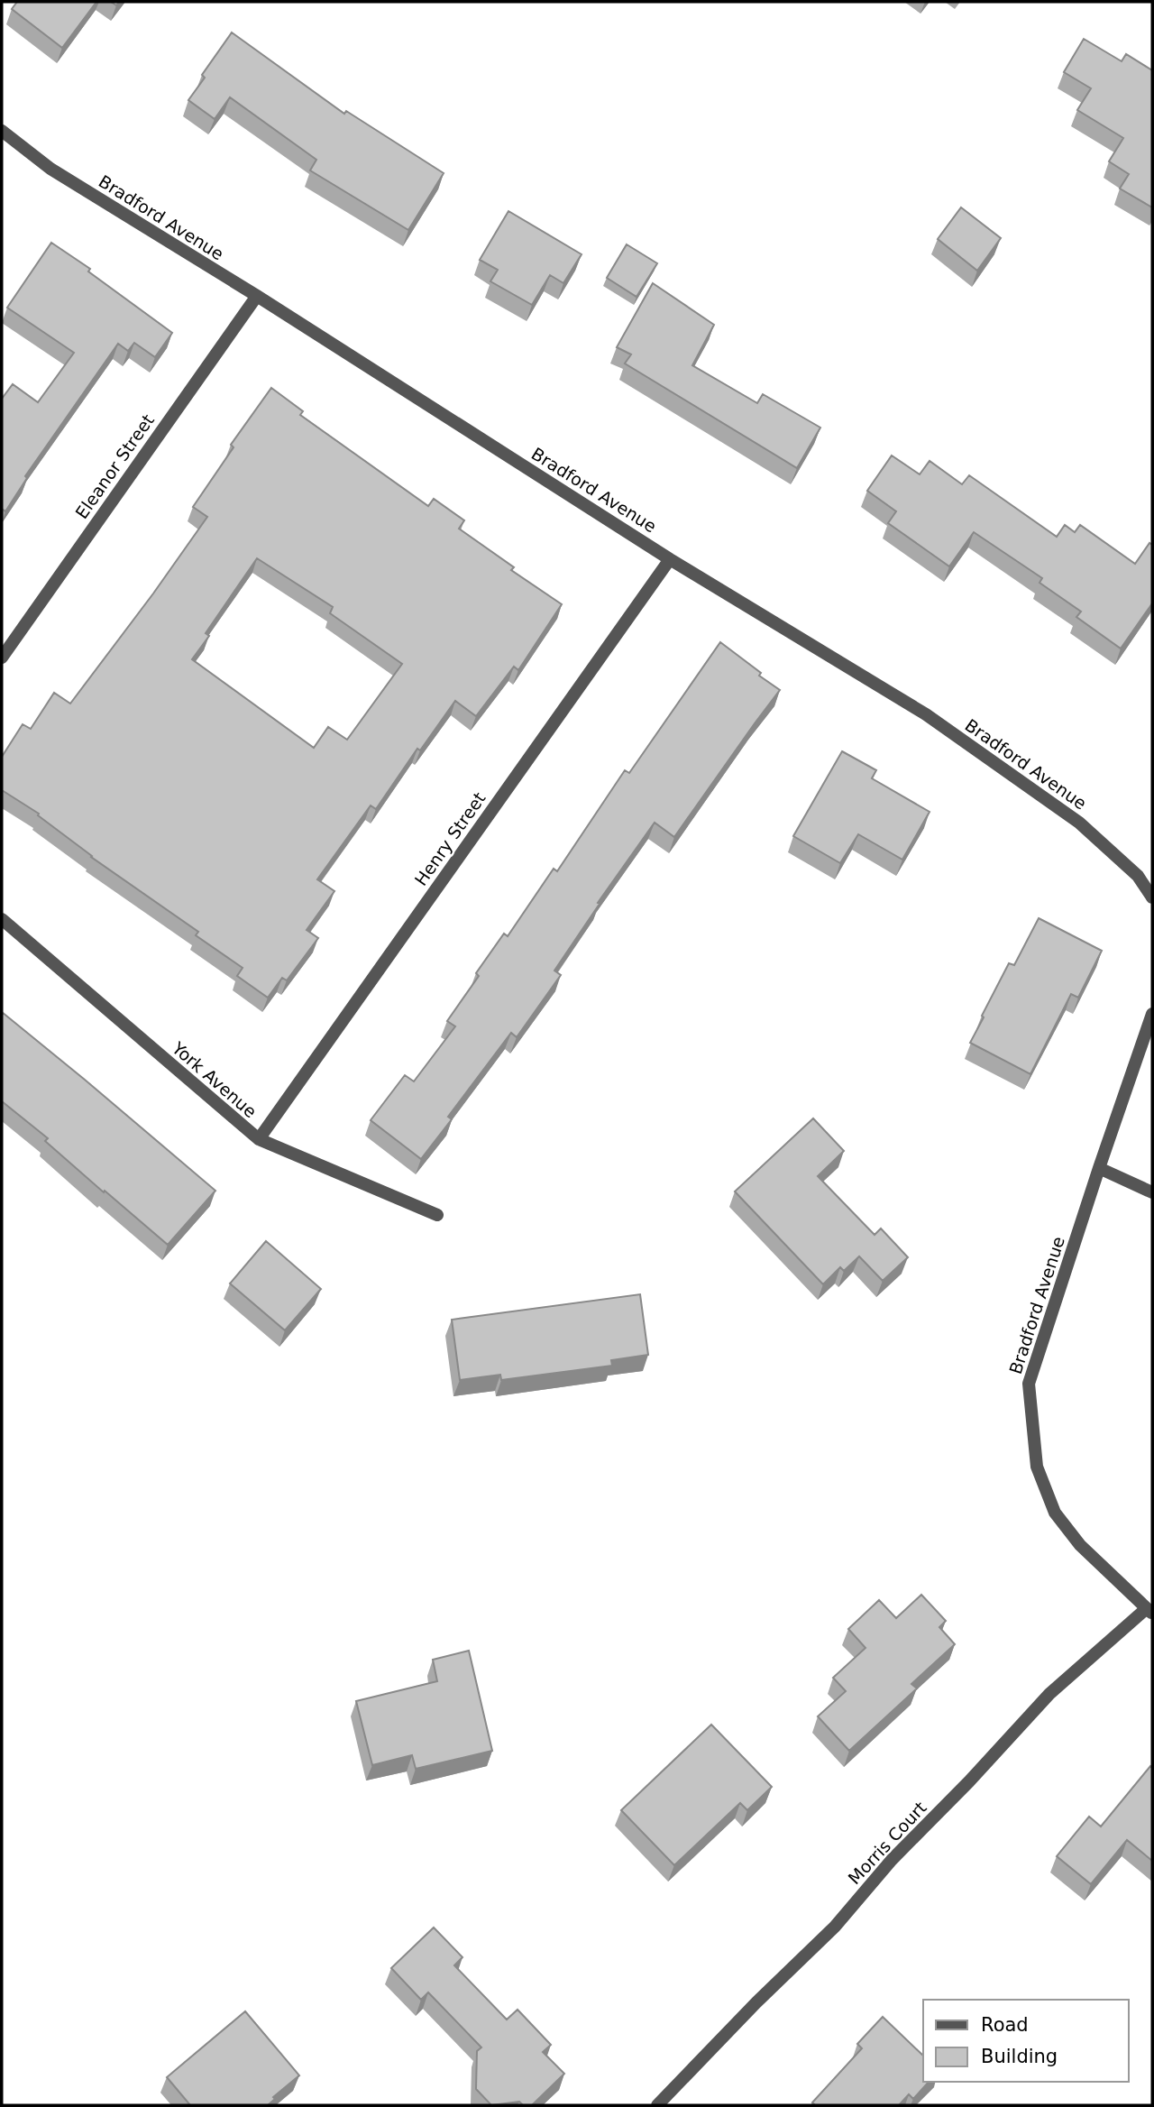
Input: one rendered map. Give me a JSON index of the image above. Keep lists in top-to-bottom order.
{
  "streets": {
    "street": [
      "Bradford Avenue",
      "Eleanor Street",
      "Henry Street",
      "York Avenue",
      "Morris Court"
    ]
  },
  "crossings": [
    ["Bradford Avenue", "Eleanor Street"],
    ["Bradford Avenue", "Henry Street"],
    ["Bradford Avenue", "Morris Court"],
    ["Henry Street", "York Avenue"]
  ],
  "legend": ["Road", "Building"]
}
